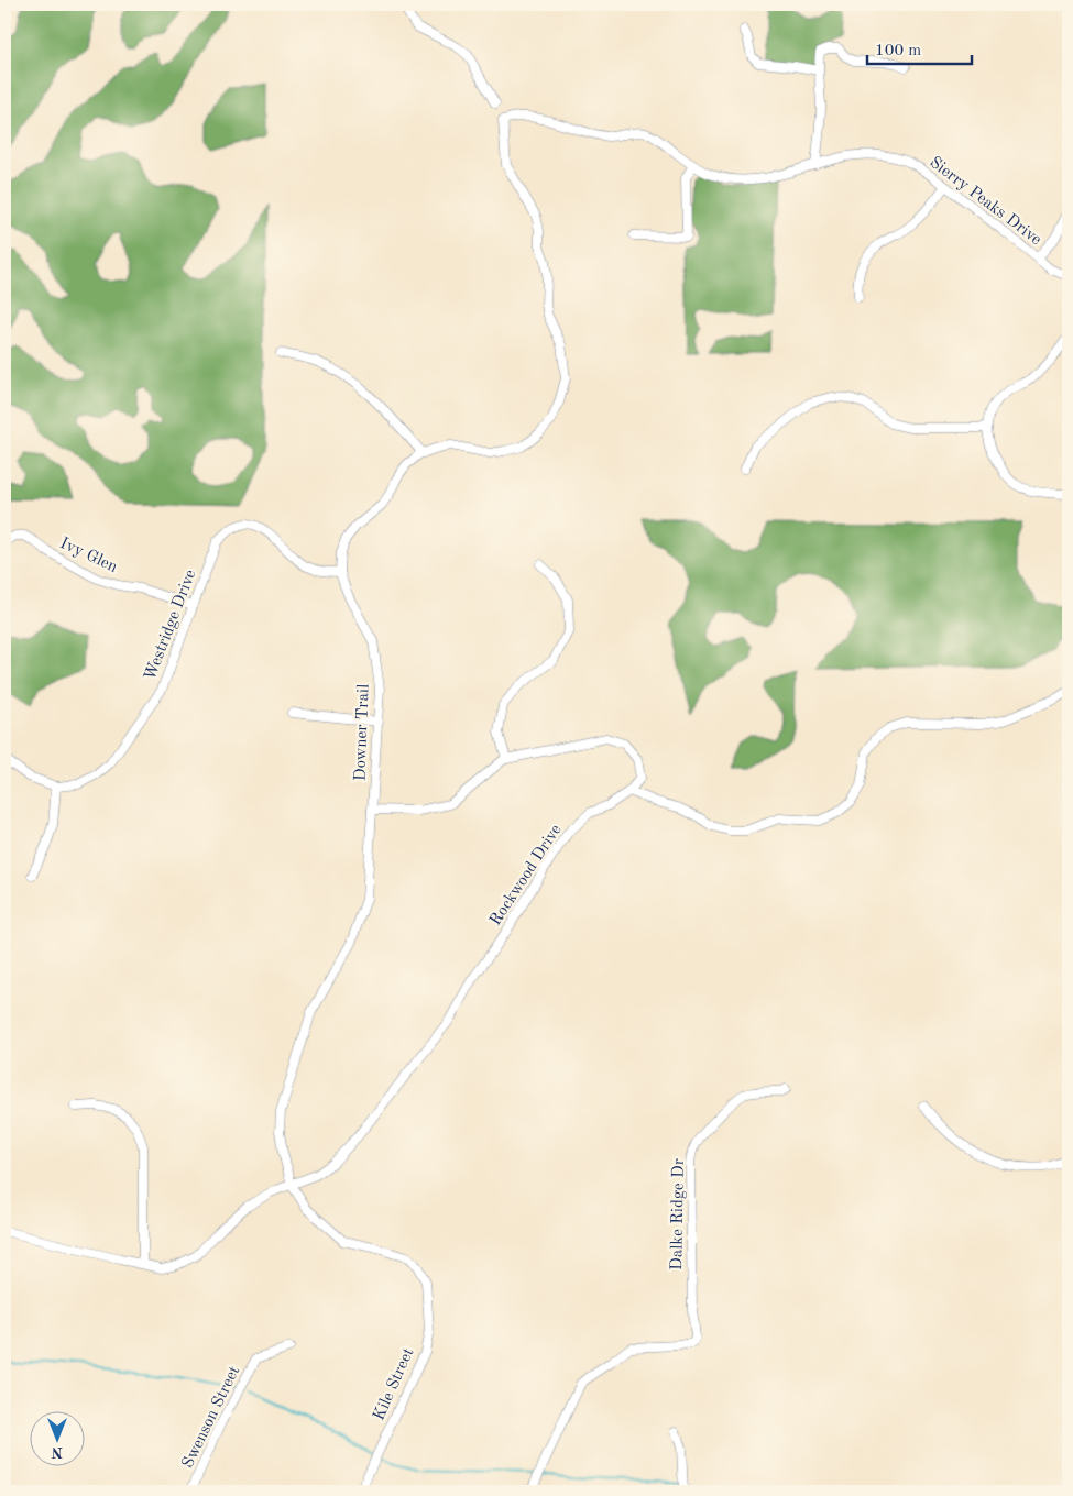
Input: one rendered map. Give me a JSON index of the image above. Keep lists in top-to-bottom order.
{
  "streets": {
    "street": [
      "Sierry Peaks Drive",
      "Ivy Glen",
      "Westridge Drive",
      "Downer Trail",
      "Rockwood Drive",
      "Dalke Ridge Dr",
      "Kile Street",
      "Swenson Street"
    ]
  },
  "crossings": [
    ["Sierry Peaks Drive", "Downer Trail"],
    ["Ivy Glen", "Westridge Drive"],
    ["Westridge Drive", "Downer Trail"],
    ["Downer Trail", "Rockwood Drive"],
    ["Downer Trail", "Kile Street"]
  ],
  "scale_bar": "100 m",
  "north": "bottom"
}
